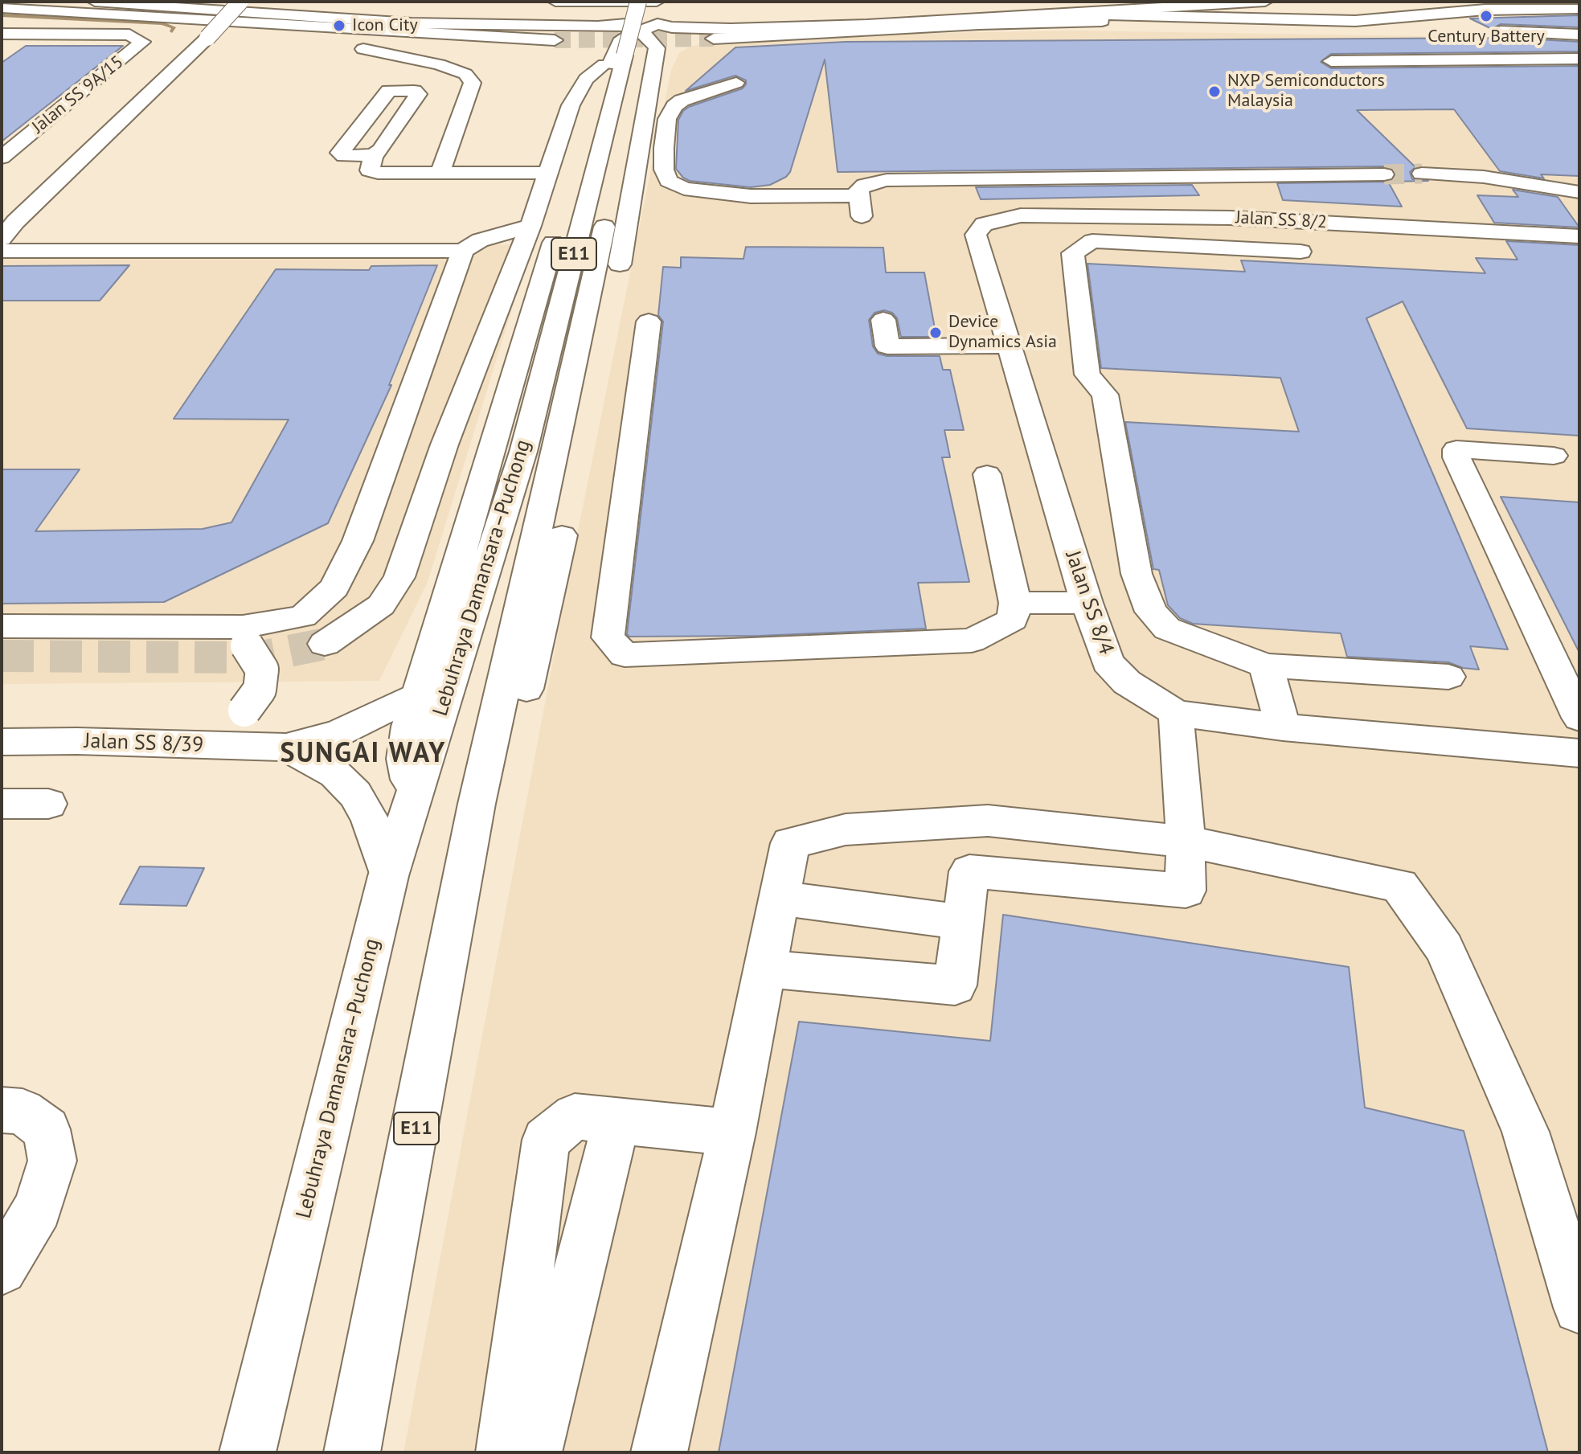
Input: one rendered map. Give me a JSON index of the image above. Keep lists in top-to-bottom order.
{
  "streets": {
    "main road": [
      "Jalan SS 9A/15",
      "Jalan SS 8/2",
      "E11",
      "Lebuhraya Damansara–Puchong",
      "Jalan SS 8/4",
      "Jalan SS 8/39"
    ]
  },
  "crossings": [
    ["Jalan SS 8/2", "Jalan SS 8/4"],
    ["Lebuhraya Damansara–Puchong", "Jalan SS 8/39"]
  ],
  "districts": ["SUNGAI WAY"],
  "places": [
    "Century Battery",
    "Icon City",
    "NXP Semiconductors Malaysia",
    "Device Dynamics Asia"
  ]
}
